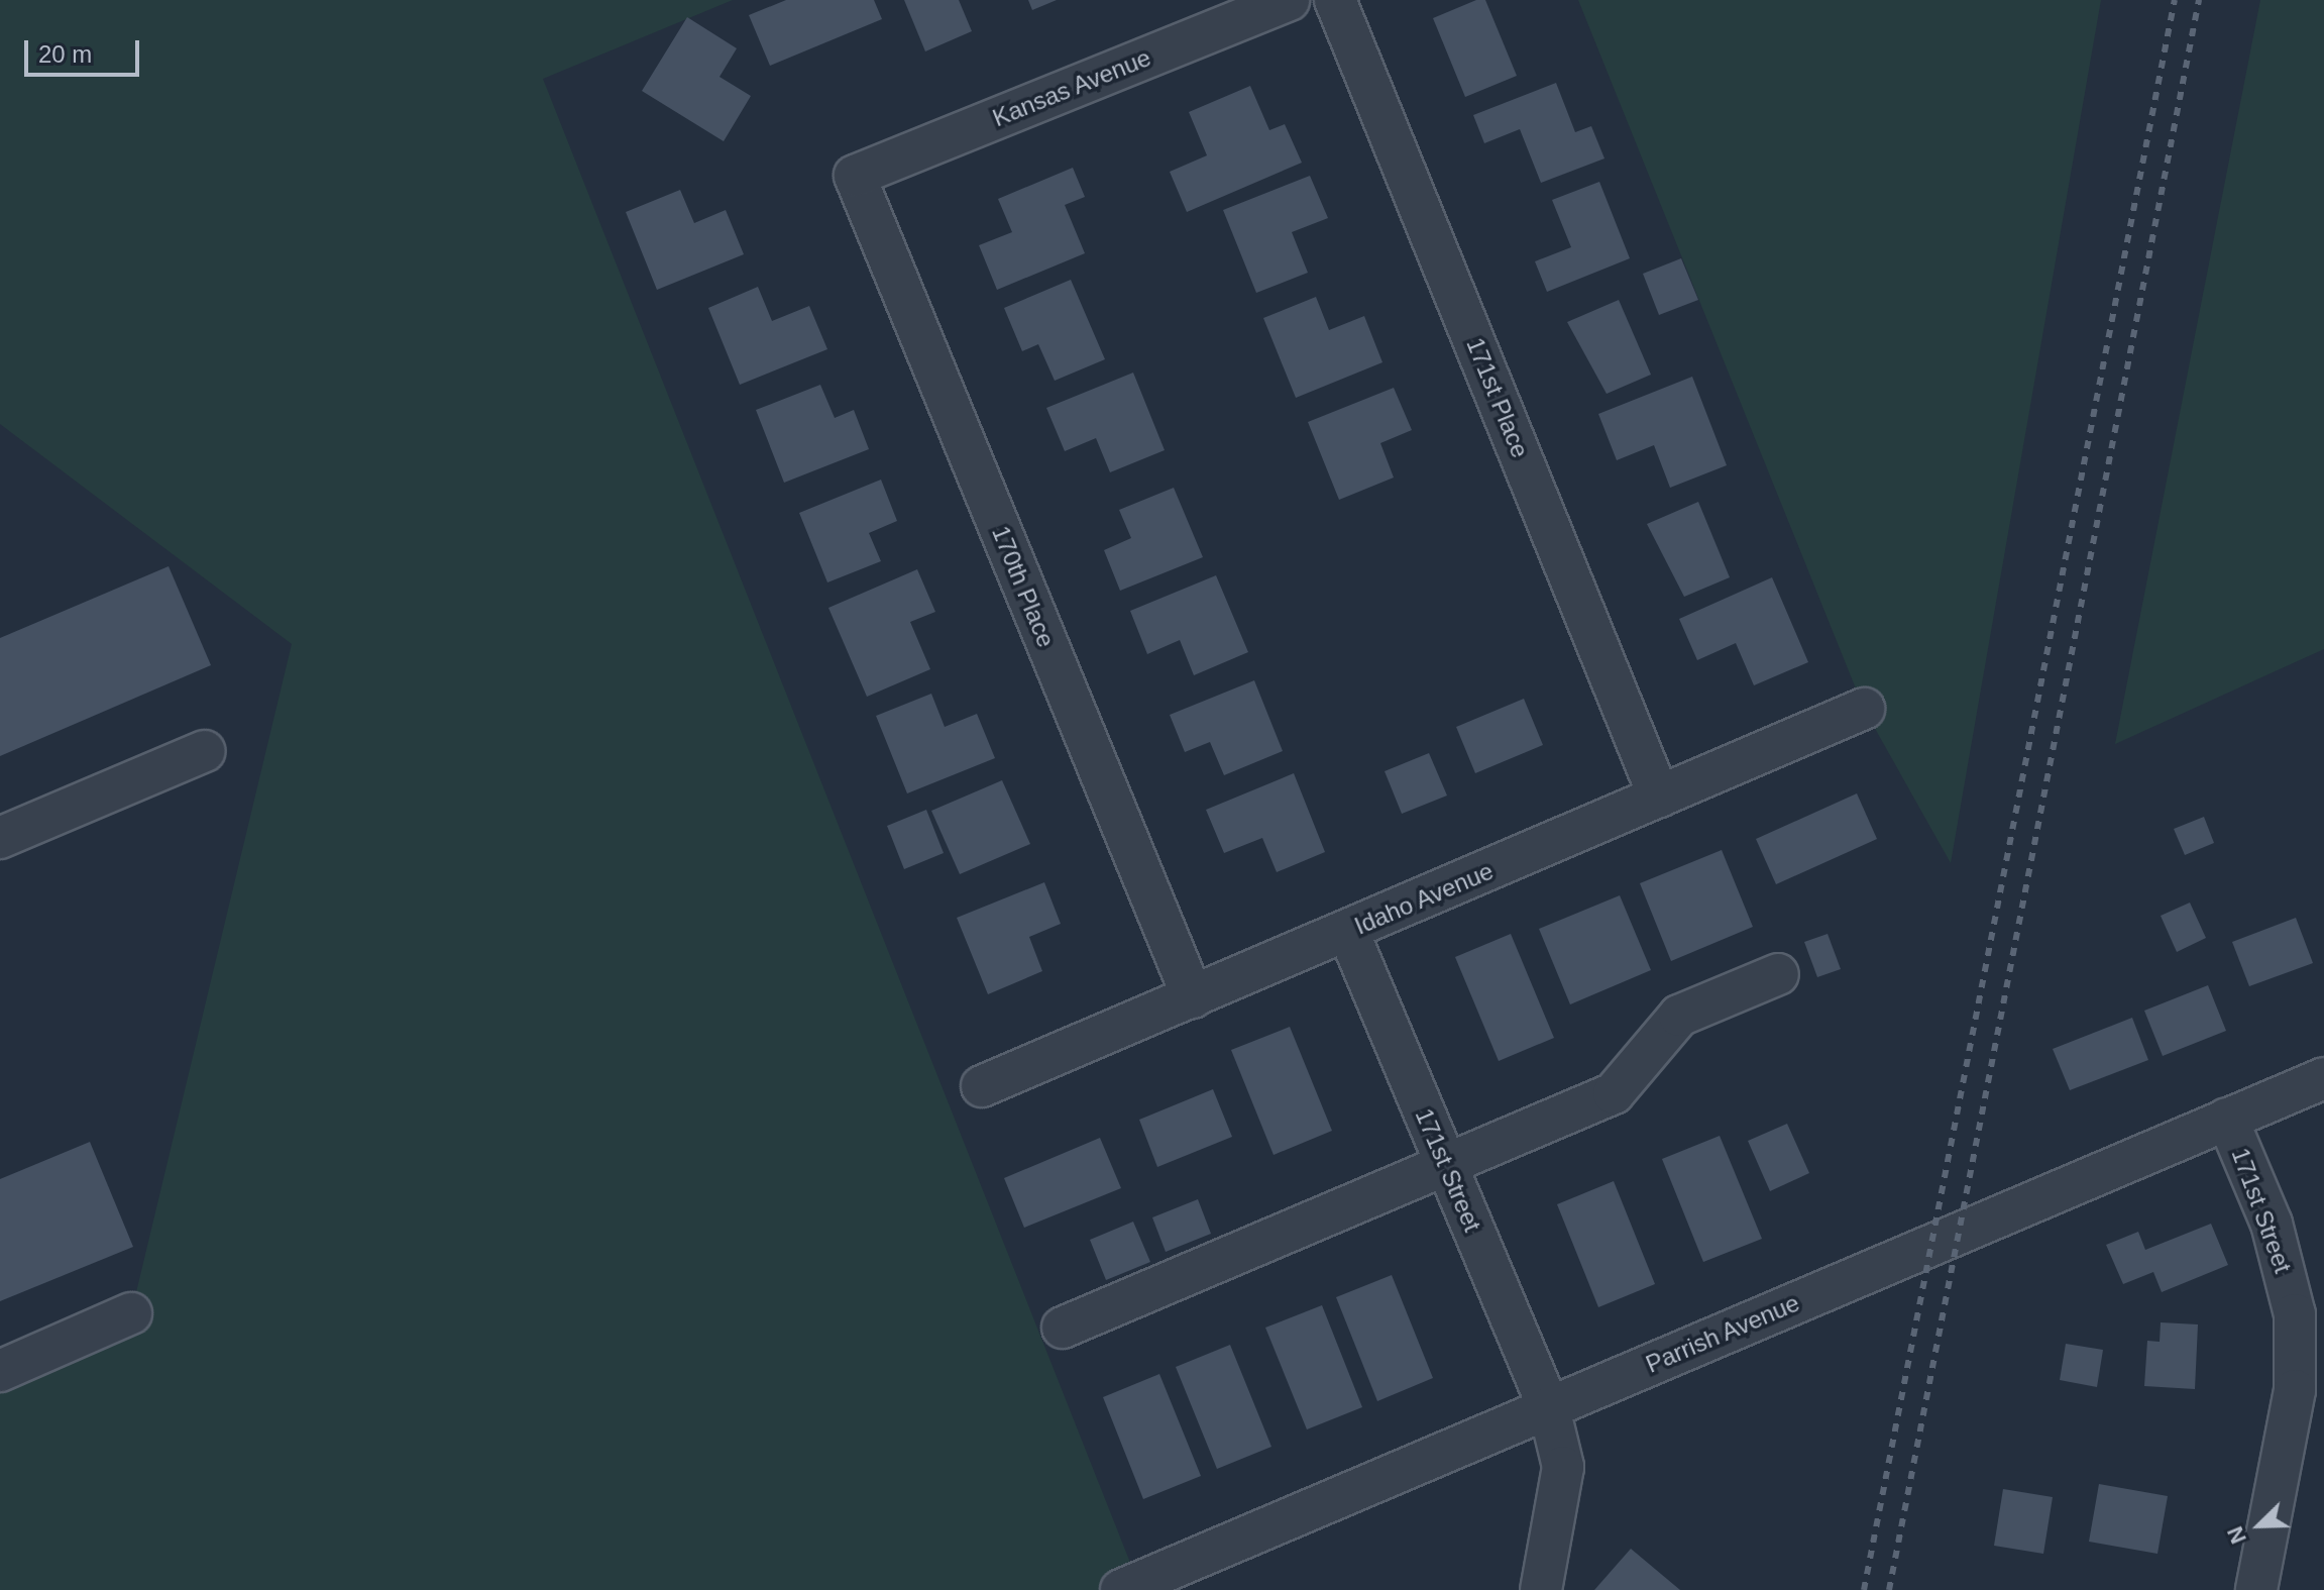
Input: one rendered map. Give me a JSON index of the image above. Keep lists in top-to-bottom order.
{
  "streets": {
    "street": [
      "Kansas Avenue",
      "171st Place",
      "170th Place",
      "Idaho Avenue",
      "171st Street",
      "Parrish Avenue"
    ]
  },
  "crossings": [
    ["Kansas Avenue", "170th Place"],
    ["171st Place", "Idaho Avenue"],
    ["170th Place", "Idaho Avenue"],
    ["Idaho Avenue", "171st Street"],
    ["171st Street", "Parrish Avenue"]
  ],
  "scale_bar": "20 m",
  "north": "bottom left"
}
